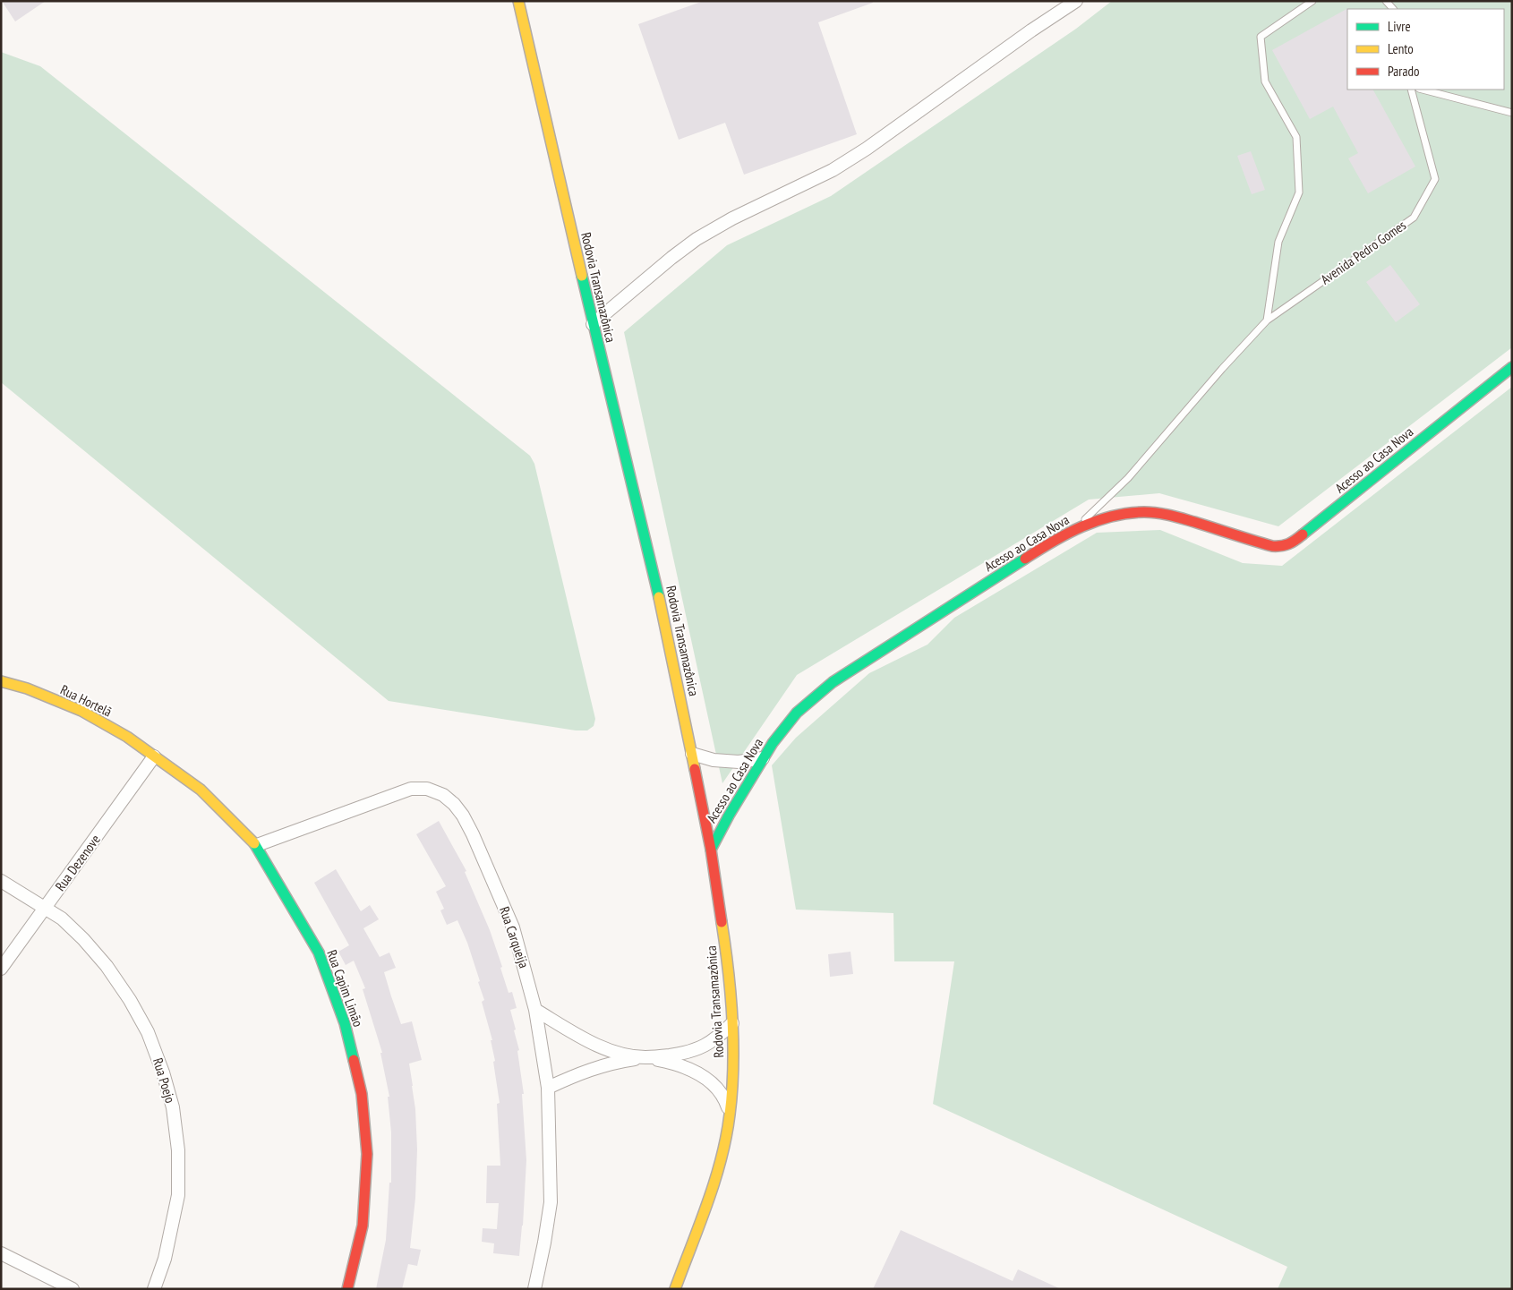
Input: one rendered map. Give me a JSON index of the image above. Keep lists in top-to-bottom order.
{
  "streets": {
    "main road": [
      "Rodovia Transamazônica",
      "Acesso ao Casa Nova",
      "Rua Hortelã",
      "Rua Capim Limão"
    ],
    "street": ["Rua Dezenove", "Rua Carqueija", "Rua Poejo"],
    "lane": ["Avenida Pedro Gomes"]
  },
  "crossings": [
    ["Avenida Pedro Gomes", "Acesso ao Casa Nova"],
    ["Rodovia Transamazônica", "Acesso ao Casa Nova"],
    ["Rua Hortelã", "Rua Dezenove"],
    ["Rua Hortelã", "Rua Capim Limão"],
    ["Rua Dezenove", "Rua Capim Limão"],
    ["Rua Dezenove", "Rua Poejo"],
    ["Rua Carqueija", "Rua Capim Limão"]
  ],
  "legend": ["Livre", "Lento", "Parado"]
}
